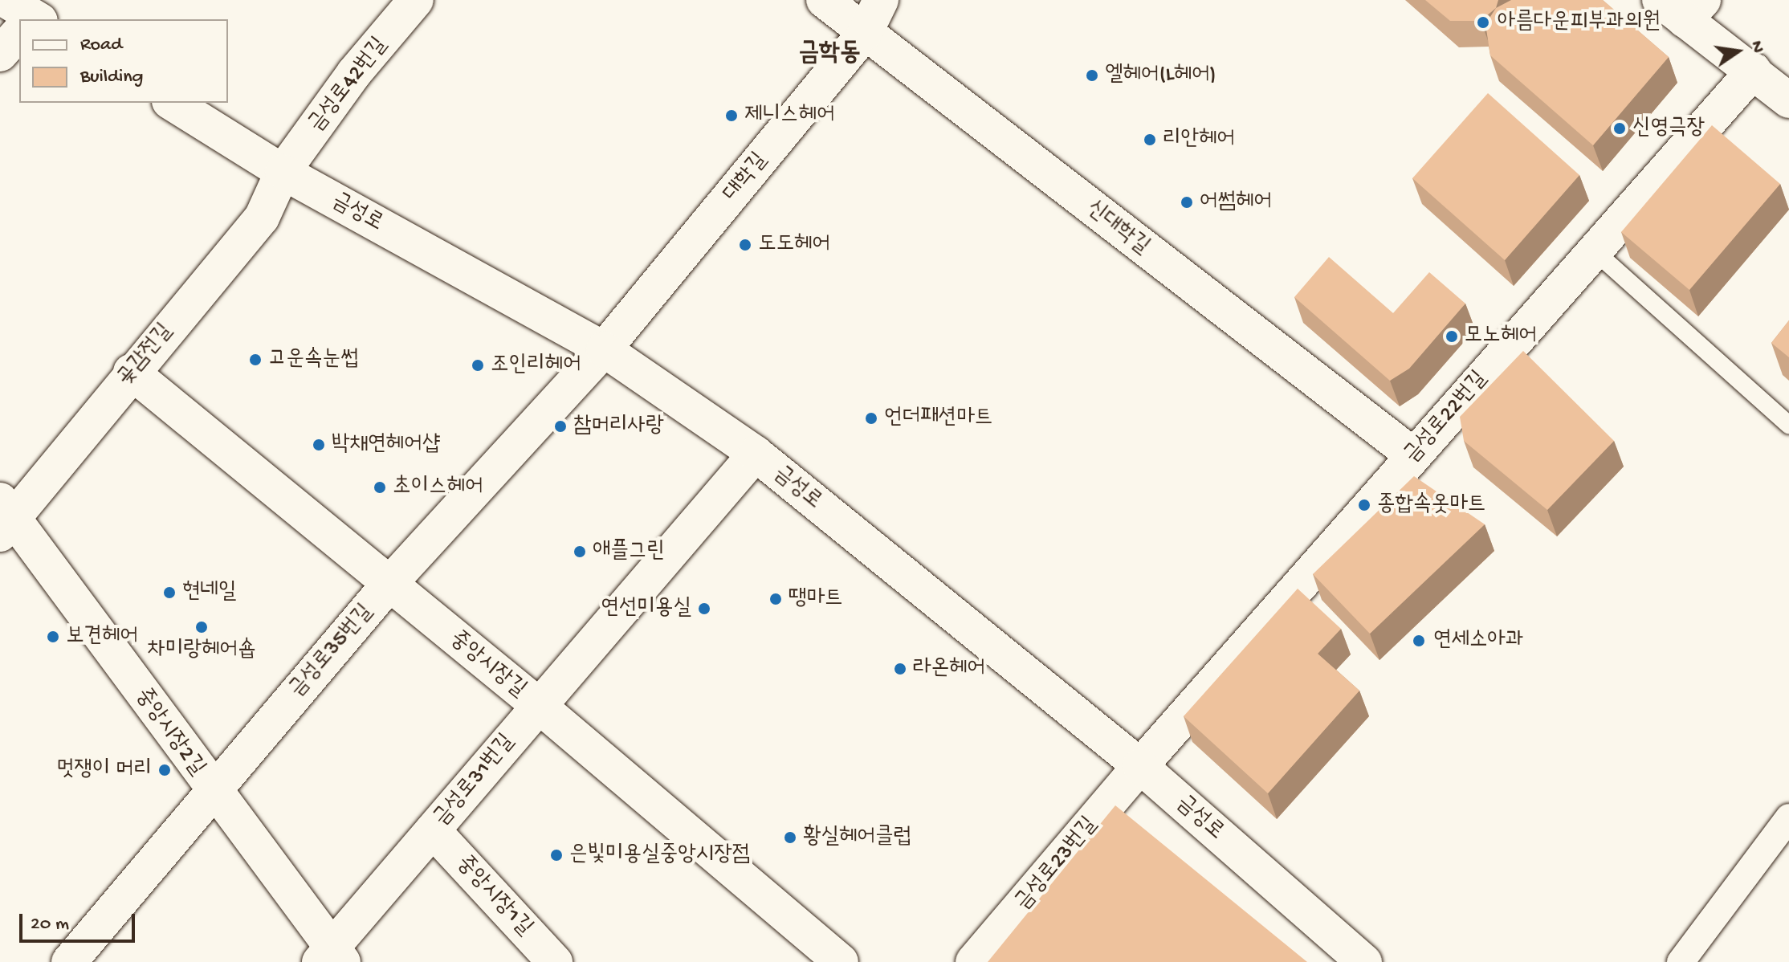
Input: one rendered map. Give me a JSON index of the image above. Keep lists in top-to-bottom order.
{
  "streets": {
    "street": [
      "금성로42번길",
      "대학길",
      "금성로",
      "신대학길",
      "곶감전길",
      "금성로22번길",
      "금성로35번길",
      "중앙시장길",
      "중앙시장2길",
      "금성로31번길",
      "금성로23번길",
      "중앙시장1길"
    ]
  },
  "crossings": [
    ["금성로42번길", "금성로"],
    ["금성로42번길", "곶감전길"],
    ["대학길", "금성로"],
    ["대학길", "신대학길"],
    ["대학길", "금성로35번길"],
    ["금성로", "곶감전길"],
    ["금성로", "금성로22번길"],
    ["금성로", "금성로35번길"],
    ["금성로", "금성로31번길"],
    ["금성로", "금성로23번길"],
    ["신대학길", "금성로22번길"],
    ["곶감전길", "중앙시장길"],
    ["곶감전길", "중앙시장2길"],
    ["금성로22번길", "금성로23번길"],
    ["금성로35번길", "중앙시장길"],
    ["금성로35번길", "중앙시장2길"],
    ["중앙시장길", "금성로31번길"],
    ["중앙시장2길", "금성로31번길"],
    ["금성로31번길", "중앙시장1길"]
  ],
  "districts": ["금학동"],
  "places": [
    "아름다운피부과의원",
    "엘헤어(L헤어)",
    "제니스헤어",
    "신영극장",
    "리안헤어",
    "어썸헤어",
    "도도헤어",
    "모노헤어",
    "고운속눈썹",
    "조인리헤어",
    "언더패션마트",
    "참머리사랑",
    "박채연헤어샵",
    "초이스헤어",
    "종합속옷마트",
    "애플그린",
    "현네일",
    "땡마트",
    "연선미용실",
    "차미랑헤어숍",
    "보견헤어",
    "연세소아과",
    "라온헤어",
    "멋쟁이 머리",
    "황실헤어클럽",
    "은빛미용실중앙시장점"
  ],
  "legend": ["Road", "Building"],
  "scale_bar": "20 m",
  "north": "right"
}
